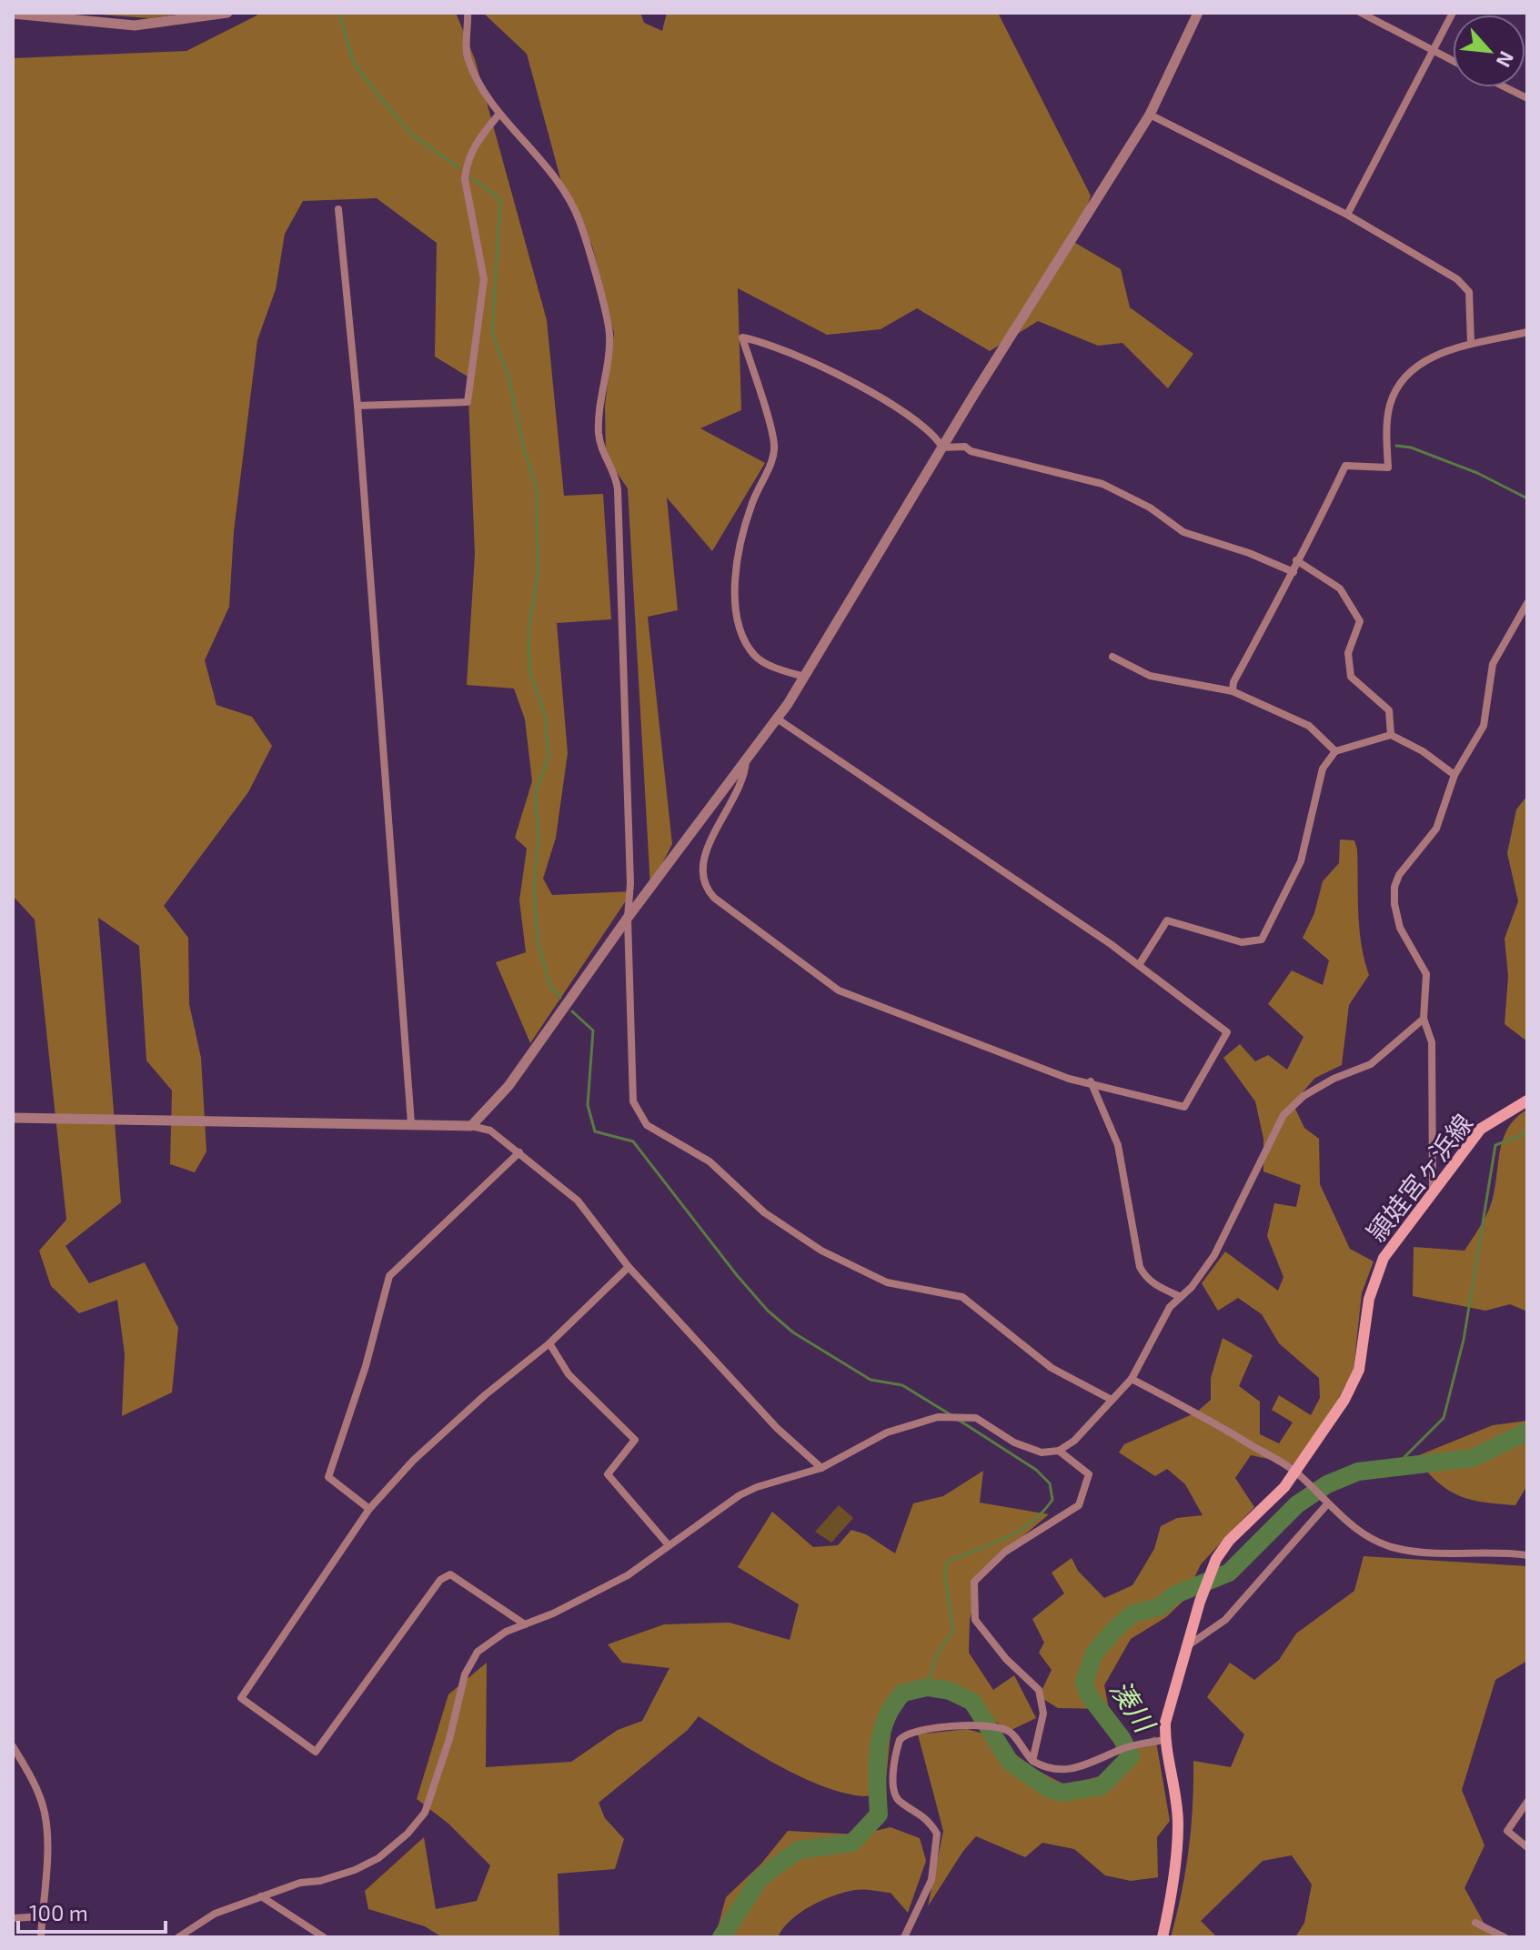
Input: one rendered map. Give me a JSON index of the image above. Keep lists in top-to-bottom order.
{
  "streets": {
    "main road": ["頴娃宮ヶ浜線"]
  },
  "water": ["湊川"],
  "scale_bar": "100 m",
  "north": "bottom right"
}
